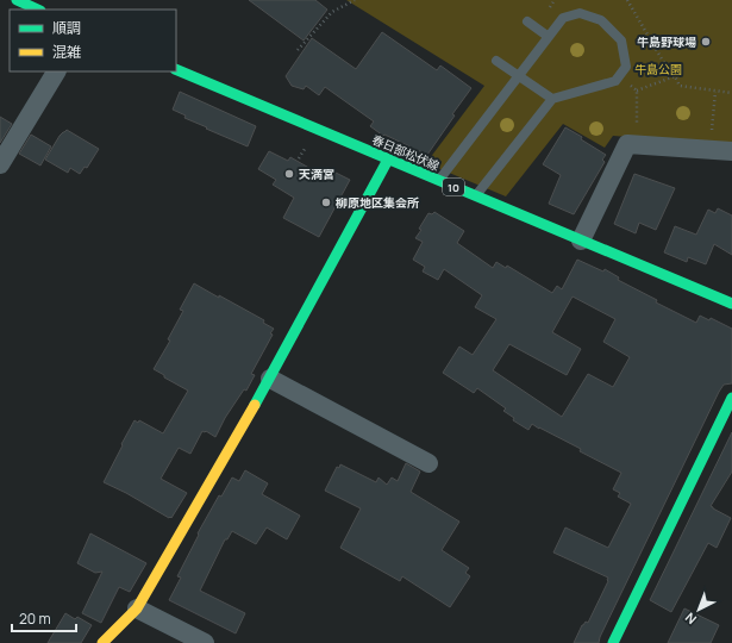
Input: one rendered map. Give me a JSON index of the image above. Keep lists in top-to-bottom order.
{
  "streets": {
    "street": ["春日部松伏線", "10"]
  },
  "parks": ["牛島公園"],
  "places": ["牛島野球場", "天満宮", "柳原地区集会所"],
  "legend": ["順調", "混雑"],
  "scale_bar": "20 m",
  "north": "bottom left"
}
